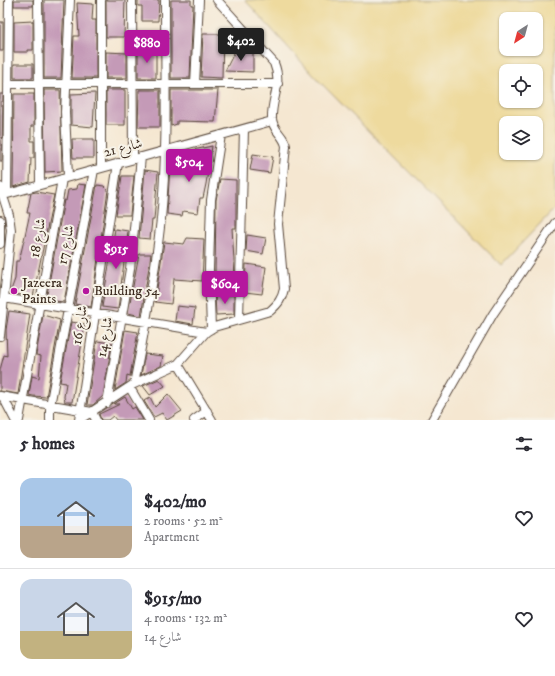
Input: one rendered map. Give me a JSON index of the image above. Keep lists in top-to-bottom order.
{
  "streets": {
    "street": [
      "شارع 21",
      "شارع 18",
      "شارع 17",
      "شارع 16",
      "شارع 14"
    ]
  },
  "crossings": [
    ["شارع 21", "شارع 18"],
    ["شارع 21", "شارع 17"],
    ["شارع 21", "شارع 16"],
    ["شارع 21", "شارع 14"]
  ],
  "places": ["Jazeera Paints", "Building 54"],
  "north": "bottom left",
  "page": {
    "price": [
      "$402",
      "$880",
      "$504",
      "$915",
      "$604"
    ],
    "heading": "5 homes",
    "list": [
      {
        "name": "$402/mo",
        "note": "2 rooms · 52 m² · Apartment"
      },
      {
        "name": "$915/mo",
        "note": "4 rooms · 132 m² · شارع 14"
      }
    ]
  }
}
